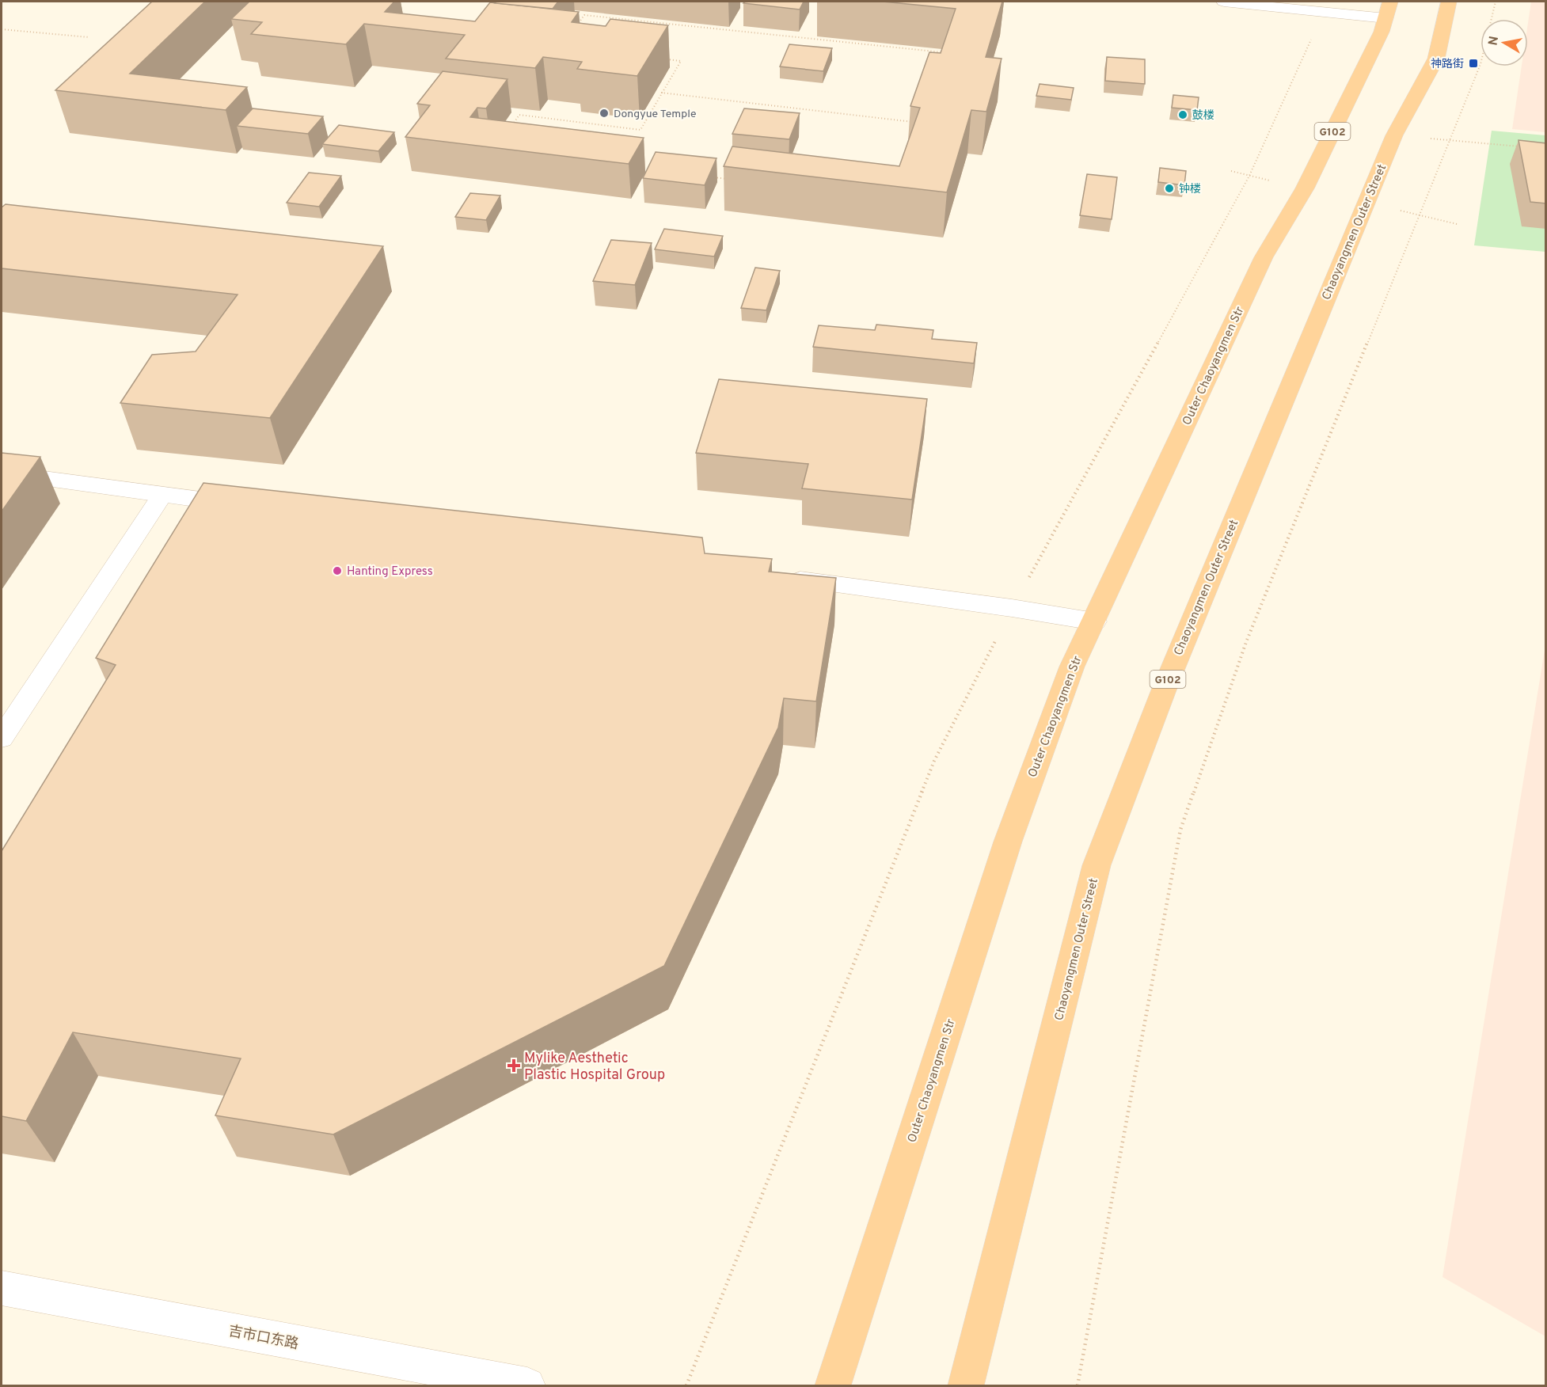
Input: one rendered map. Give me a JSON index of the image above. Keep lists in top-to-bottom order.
{
  "streets": {
    "highway": ["G102", "Chaoyangmen Outer Street", "Outer Chaoyangmen Str"],
    "street": ["吉市口东路"]
  },
  "places": {
    "transit": ["神路街"],
    "other": [
      "Dongyue Temple",
      "鼓楼",
      "钟楼",
      "Hanting Express"
    ],
    "health": ["Mylike Aesthetic Plastic Hospital Group"]
  },
  "north": "left"
}
